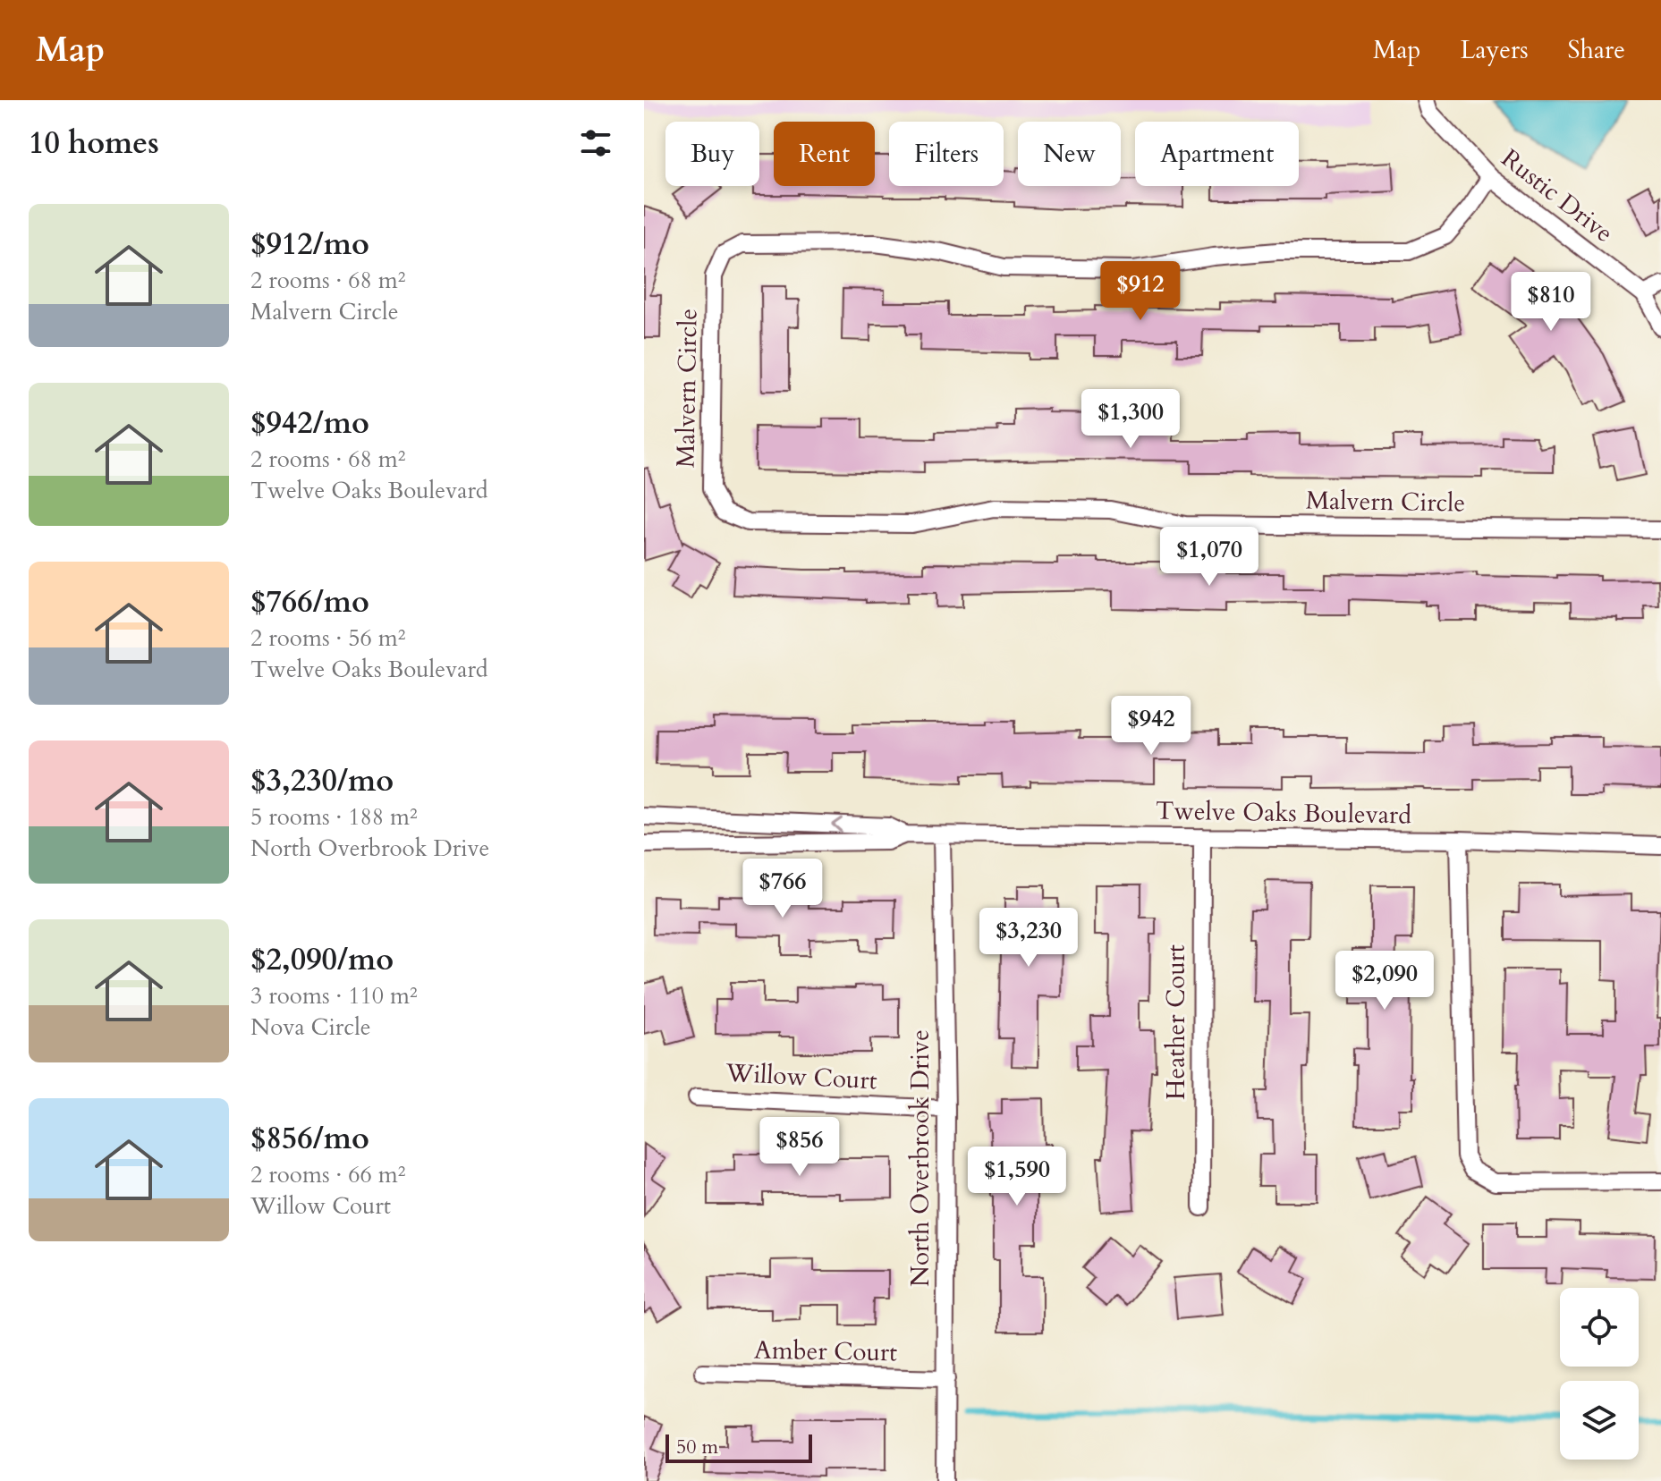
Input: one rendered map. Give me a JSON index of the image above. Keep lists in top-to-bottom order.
{
  "streets": {
    "street": [
      "Rustic Drive",
      "Malvern Circle",
      "Twelve Oaks Boulevard",
      "Heather Court",
      "Willow Court",
      "North Overbrook Drive",
      "Amber Court"
    ]
  },
  "crossings": [
    ["Rustic Drive", "Malvern Circle"],
    ["Twelve Oaks Boulevard", "Heather Court"],
    ["Twelve Oaks Boulevard", "North Overbrook Drive"],
    ["Willow Court", "North Overbrook Drive"],
    ["North Overbrook Drive", "Amber Court"]
  ],
  "scale_bar": "50 m",
  "page": {
    "header": "Map",
    "nav": ["Map", "Layers", "Share"],
    "heading": "10 homes",
    "chip": [
      "Buy",
      "Rent",
      "Filters",
      "New",
      "Apartment"
    ],
    "list": [
      {
        "name": "$912/mo",
        "note": "2 rooms · 68 m² · Malvern Circle"
      },
      {
        "name": "$942/mo",
        "note": "2 rooms · 68 m² · Twelve Oaks Boulevard"
      },
      {
        "name": "$766/mo",
        "note": "2 rooms · 56 m² · Twelve Oaks Boulevard"
      },
      {
        "name": "$3,230/mo",
        "note": "5 rooms · 188 m² · North Overbrook Drive"
      },
      {
        "name": "$2,090/mo",
        "note": "3 rooms · 110 m² · Nova Circle"
      },
      {
        "name": "$856/mo",
        "note": "2 rooms · 66 m² · Willow Court"
      }
    ],
    "price": [
      "$912",
      "$810",
      "$1,300",
      "$1,070",
      "$942",
      "$766",
      "$3,230",
      "$2,090",
      "$856",
      "$1,590"
    ],
    "scale": "50 m"
  }
}
